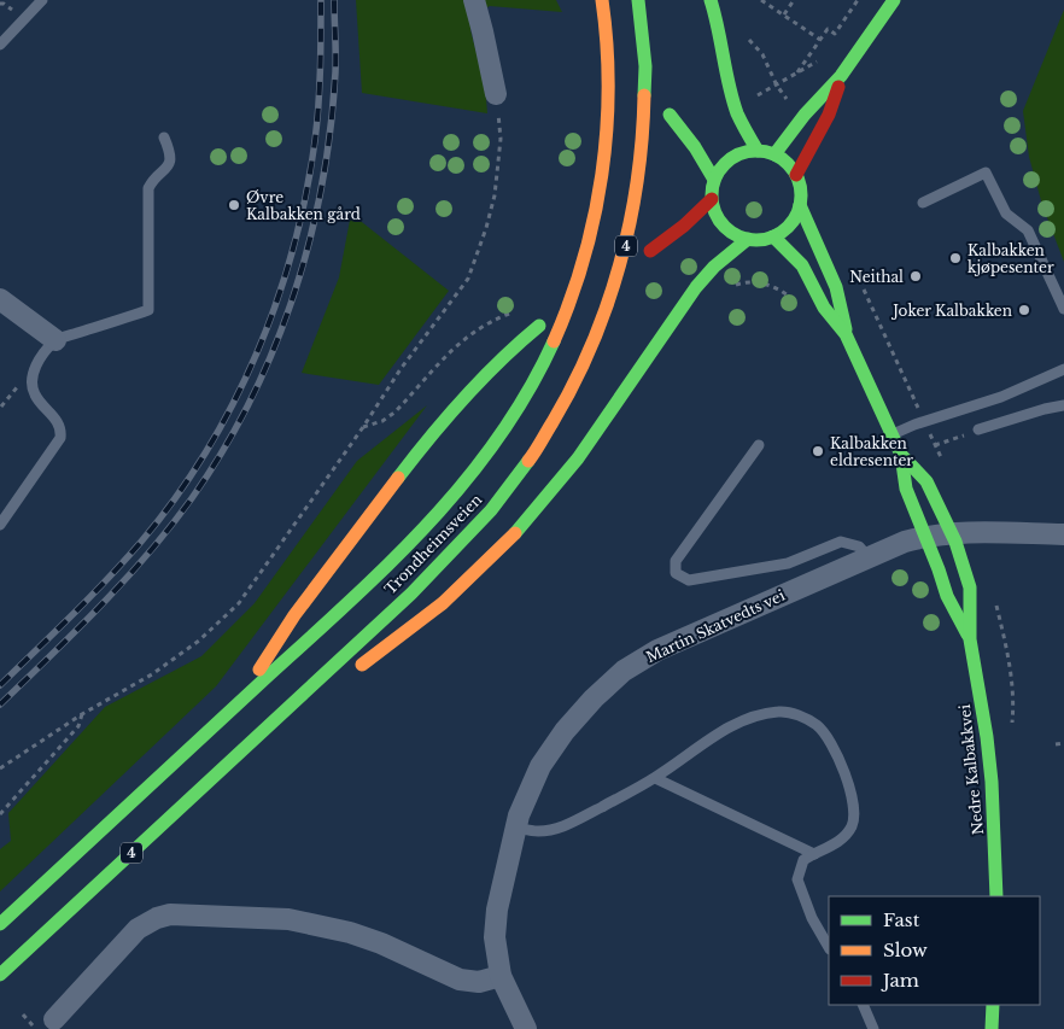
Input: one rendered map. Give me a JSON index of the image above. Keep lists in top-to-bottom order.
{
  "streets": {
    "main road": ["4", "Trondheimsveien", "Nedre Kalbakkvei"],
    "street": ["Martin Skatvedts vei"]
  },
  "crossings": [
    ["Martin Skatvedts vei", "Nedre Kalbakkvei"]
  ],
  "places": [
    "Øvre Kalbakken gård",
    "Kalbakken kjøpesenter",
    "Neithal",
    "Joker Kalbakken",
    "Kalbakken eldresenter"
  ],
  "legend": ["Fast", "Slow", "Jam"]
}
